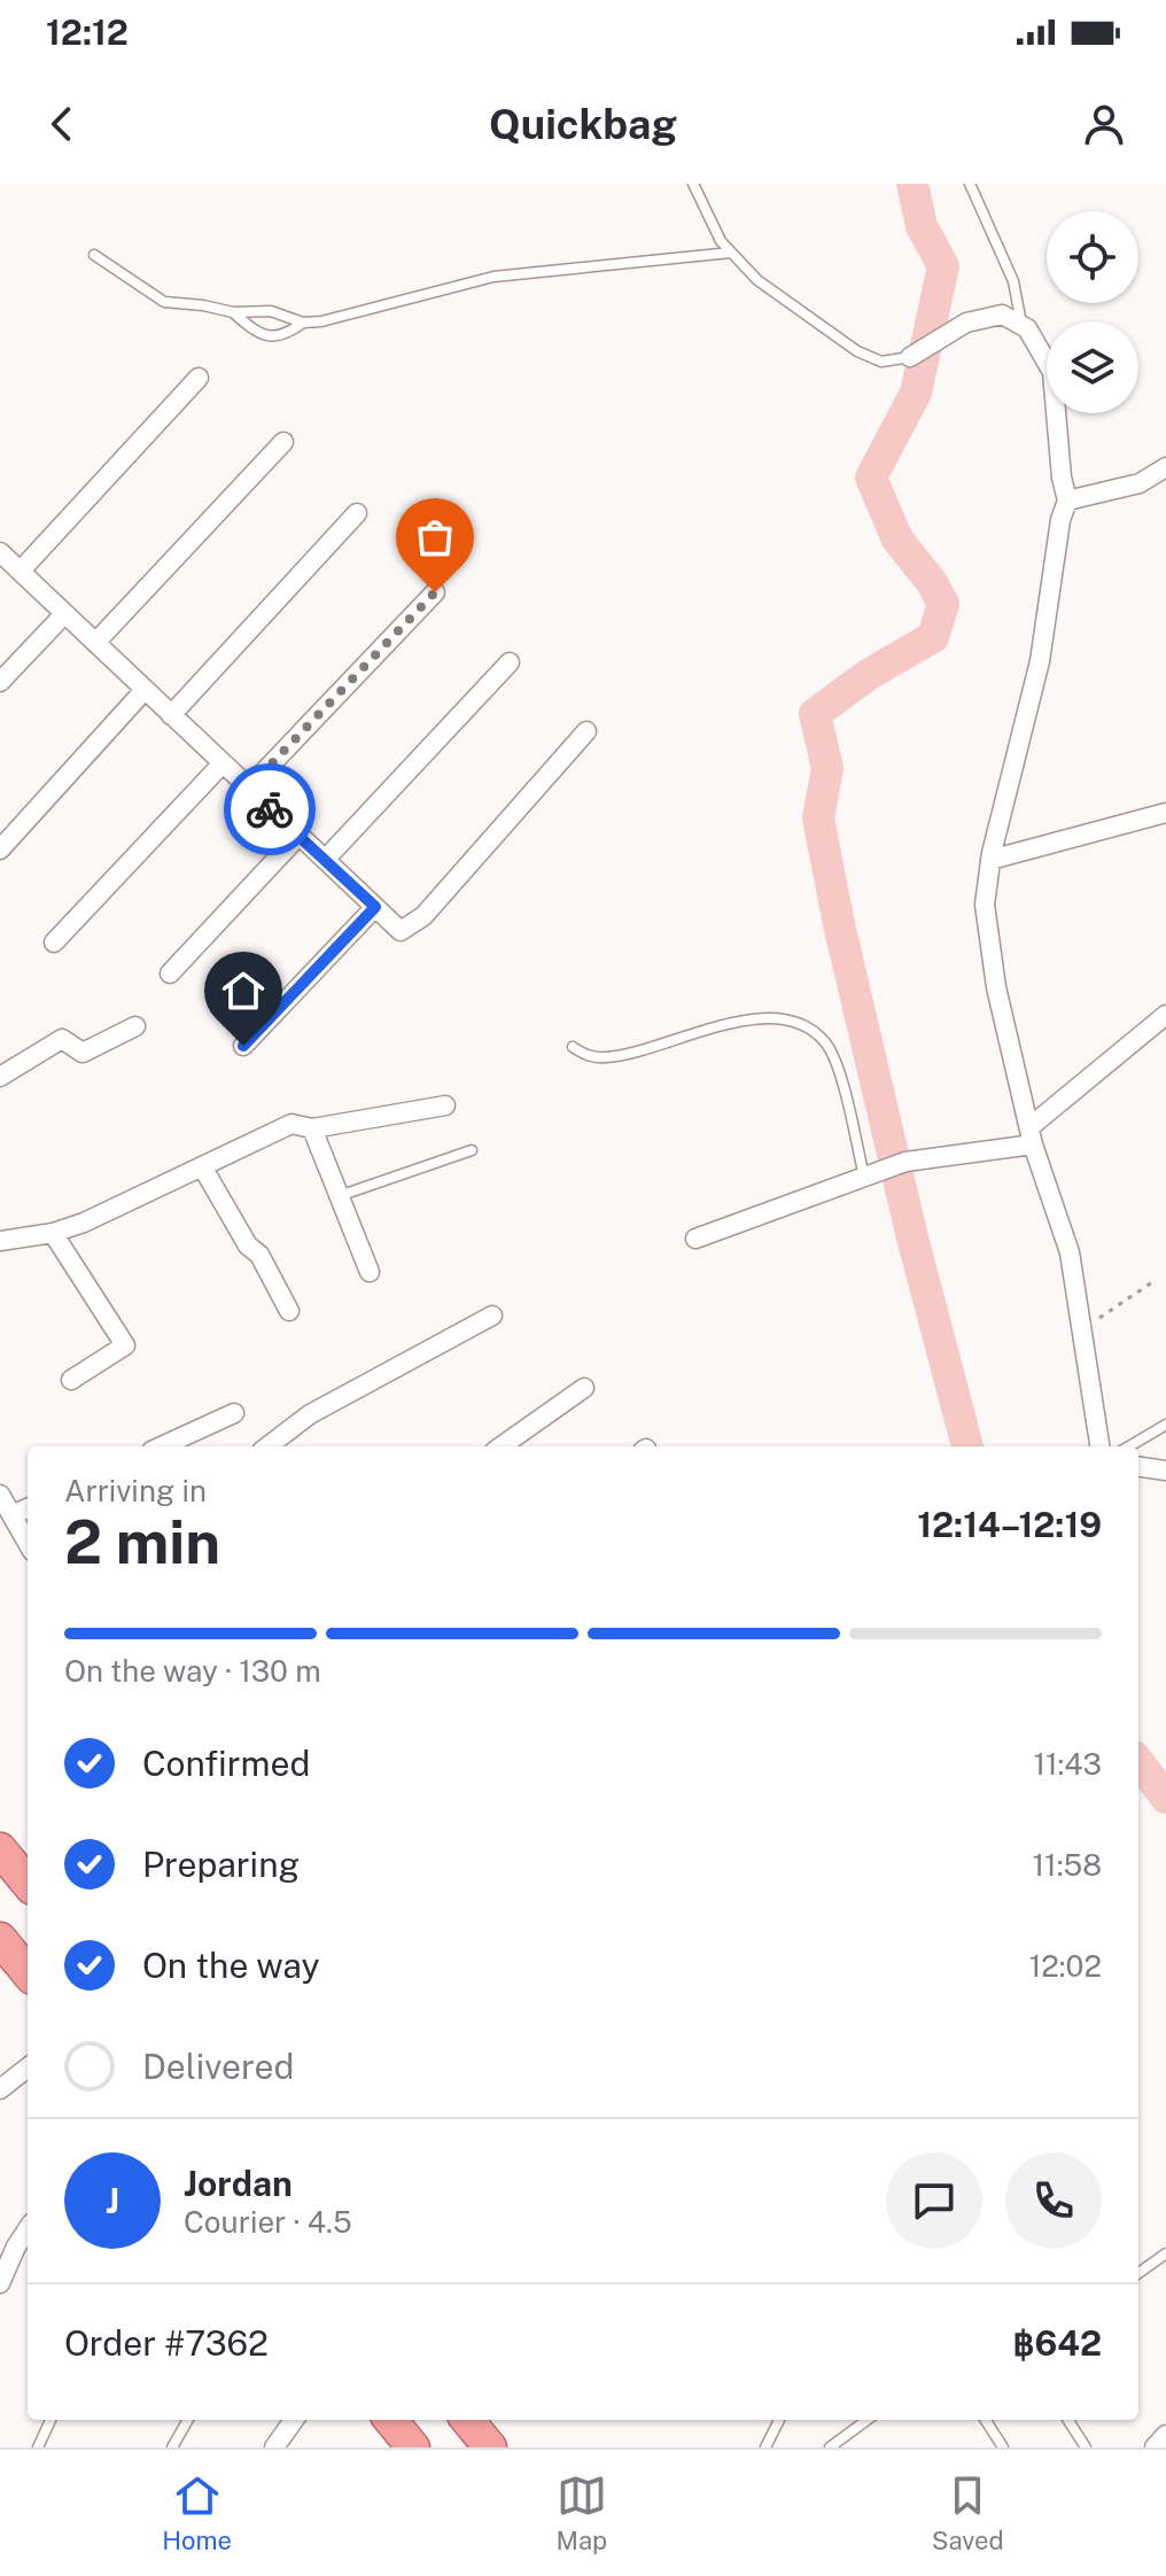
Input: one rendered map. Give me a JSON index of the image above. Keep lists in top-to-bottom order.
{
  "page": {
    "status": "12:12",
    "header": "Quickbag",
    "heading": ["2 min", "Arriving in", "12:14–12:19"],
    "panel": [
      "Jordan",
      "Courier · 4.5",
      "Order #7362",
      "฿642"
    ],
    "bar": "On the way · 130 m",
    "list": [
      ["Confirmed", "11:43"],
      ["Preparing", "11:58"],
      ["On the way", "12:02"],
      "Delivered"
    ],
    "round": "J",
    "tabs": ["Home", "Map", "Saved"]
  }
}
